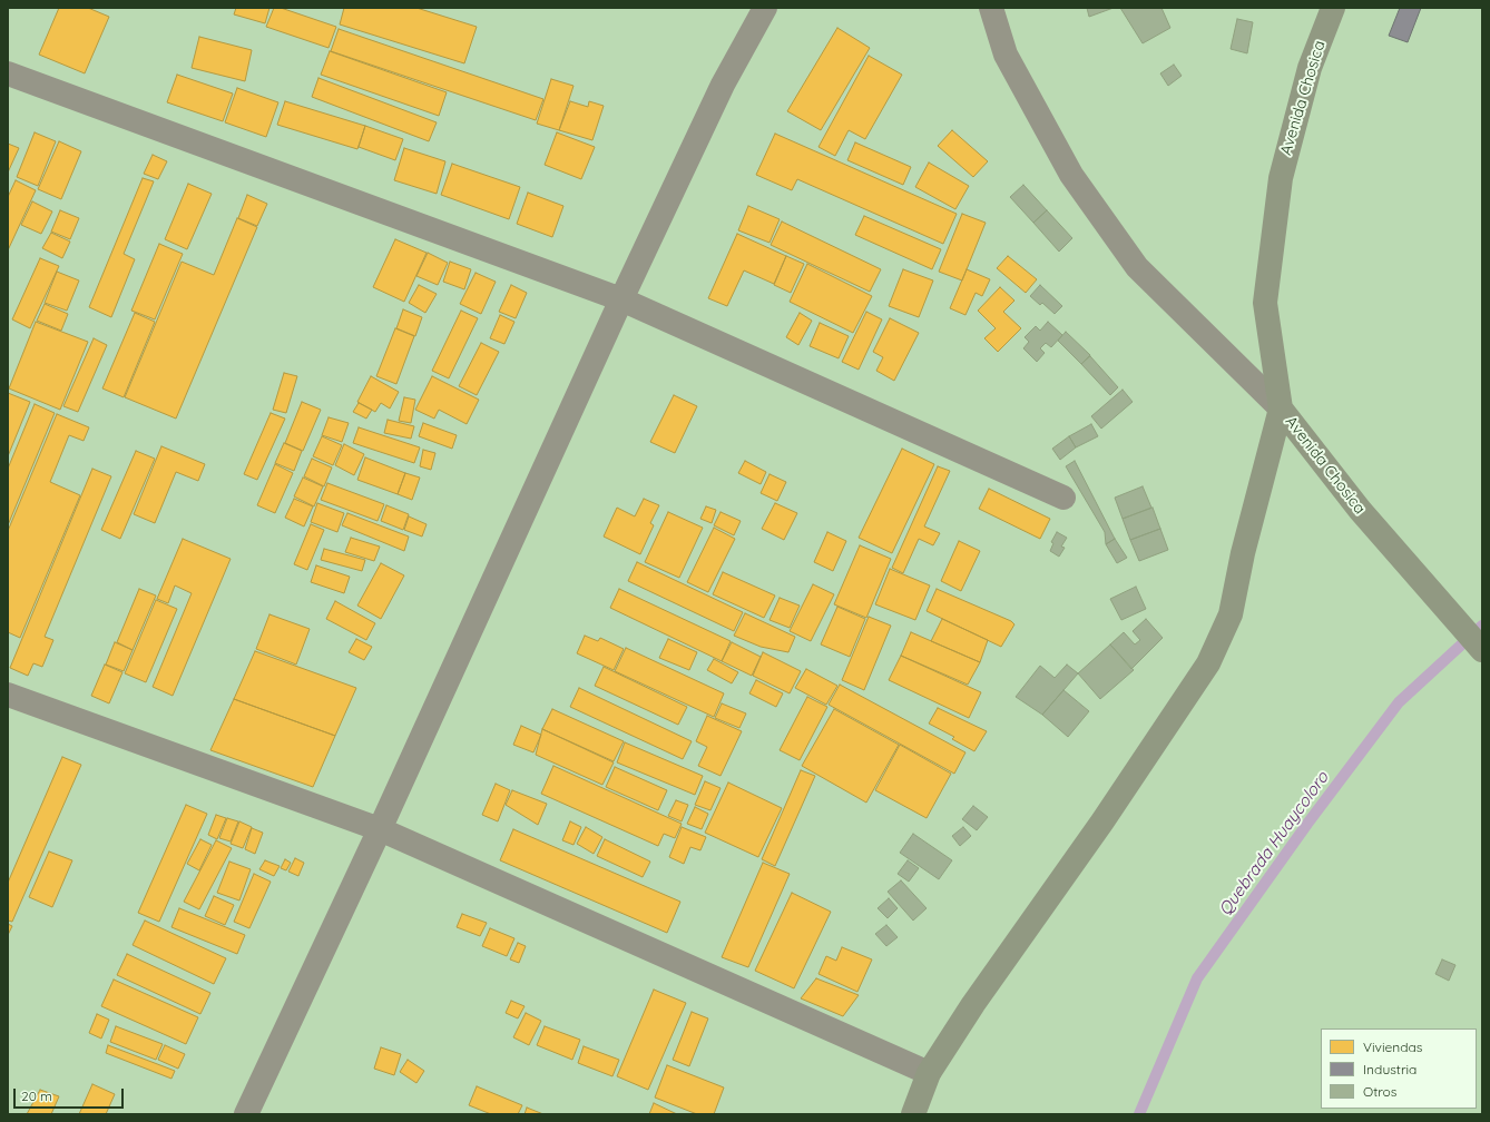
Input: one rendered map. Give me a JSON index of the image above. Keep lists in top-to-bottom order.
{
  "streets": {
    "main road": ["Avenida Chosica"]
  },
  "water": ["Quebrada Huaycoloro"],
  "legend": ["Viviendas", "Industria", "Otros"],
  "scale_bar": "20 m"
}
